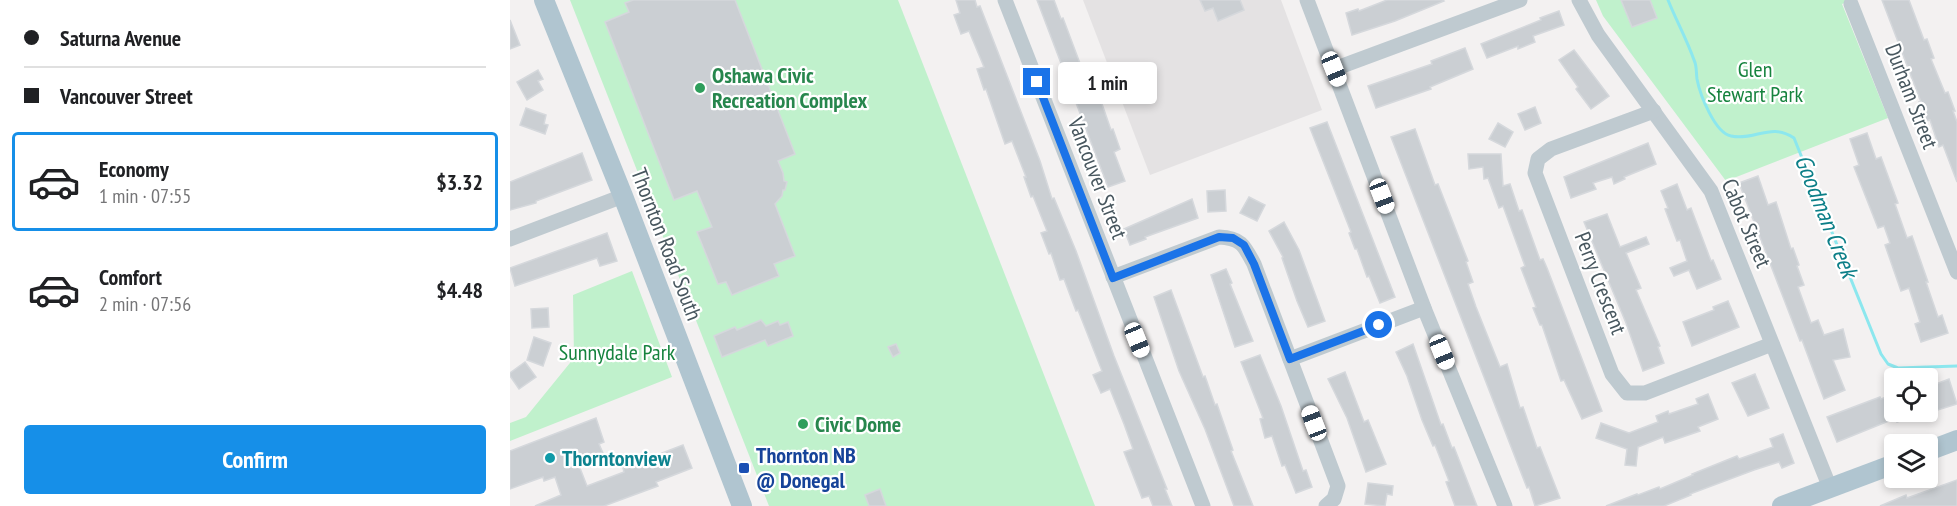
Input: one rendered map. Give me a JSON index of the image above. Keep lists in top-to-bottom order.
{
  "streets": {
    "main road": ["Thornton Road South"],
    "street": [
      "Durham Street",
      "Vancouver Street",
      "Cabot Street",
      "Perry Crescent"
    ]
  },
  "crossings": [
    ["Cabot Street", "Perry Crescent"]
  ],
  "water": ["Goodman Creek"],
  "parks": ["Glen Stewart Park", "Sunnydale Park"],
  "places": {
    "other": ["Oshawa Civic Recreation Complex", "Civic Dome", "Thorntonview"],
    "transit": ["Thornton NB @ Donegal"]
  },
  "page": {
    "banner": ["Saturna Avenue", "Vancouver Street"],
    "bubble": "1 min",
    "list": [
      {
        "name": "Economy",
        "note": "1 min · 07:55",
        "value": "$3.32"
      },
      {
        "name": "Comfort",
        "note": "2 min · 07:56",
        "value": "$4.48"
      }
    ],
    "buttons": "Confirm"
  }
}
